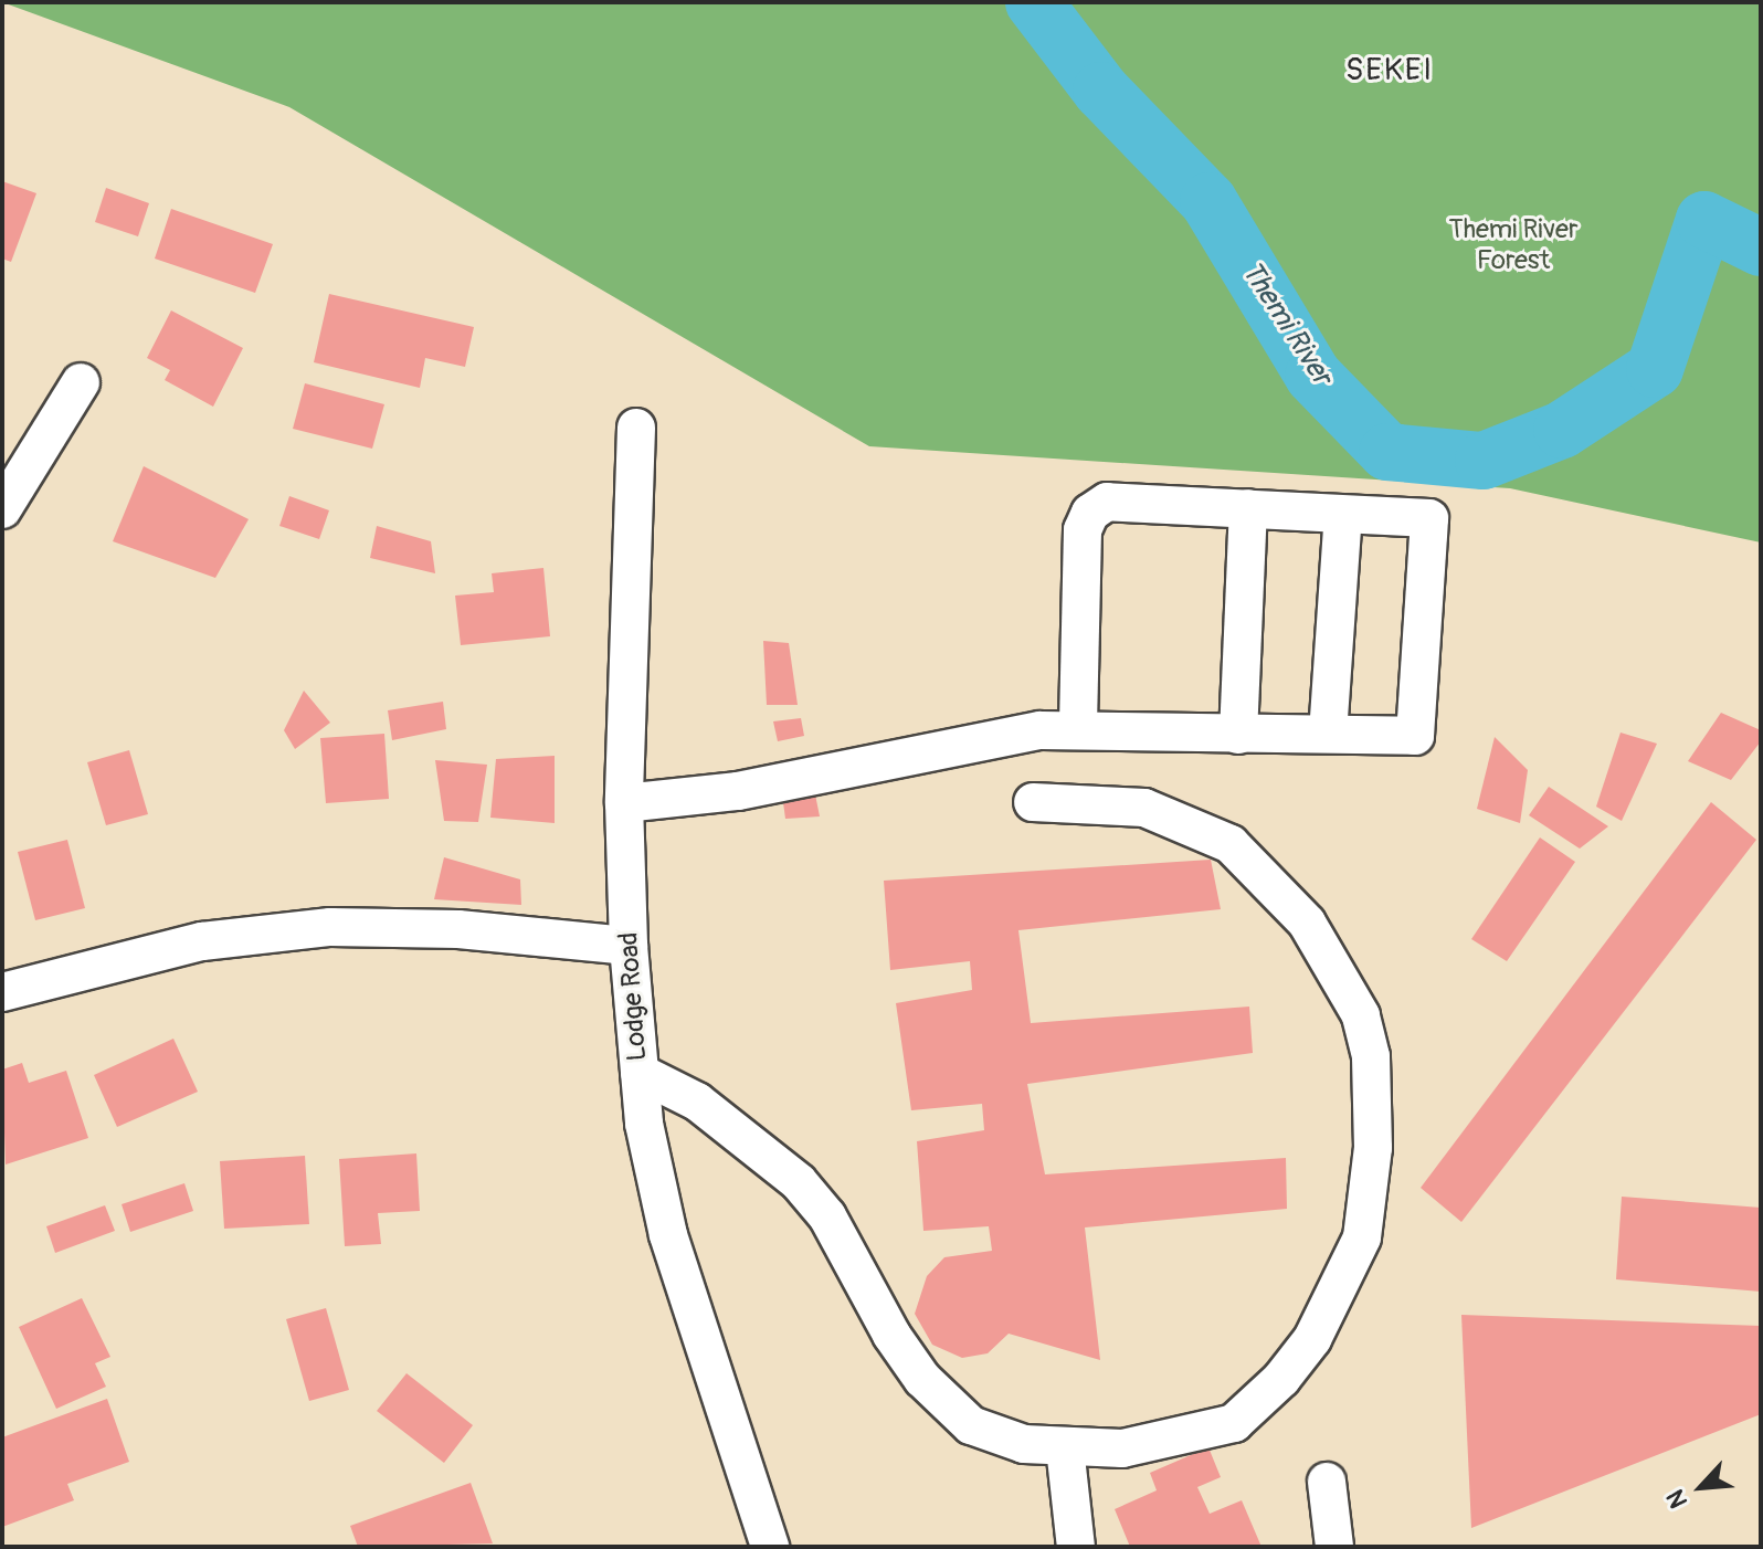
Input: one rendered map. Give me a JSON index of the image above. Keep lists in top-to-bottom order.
{
  "streets": {
    "street": ["Lodge Road"]
  },
  "districts": ["SEKEI"],
  "water": ["Themi River"],
  "parks": ["Themi River Forest"],
  "north": "bottom left"
}
